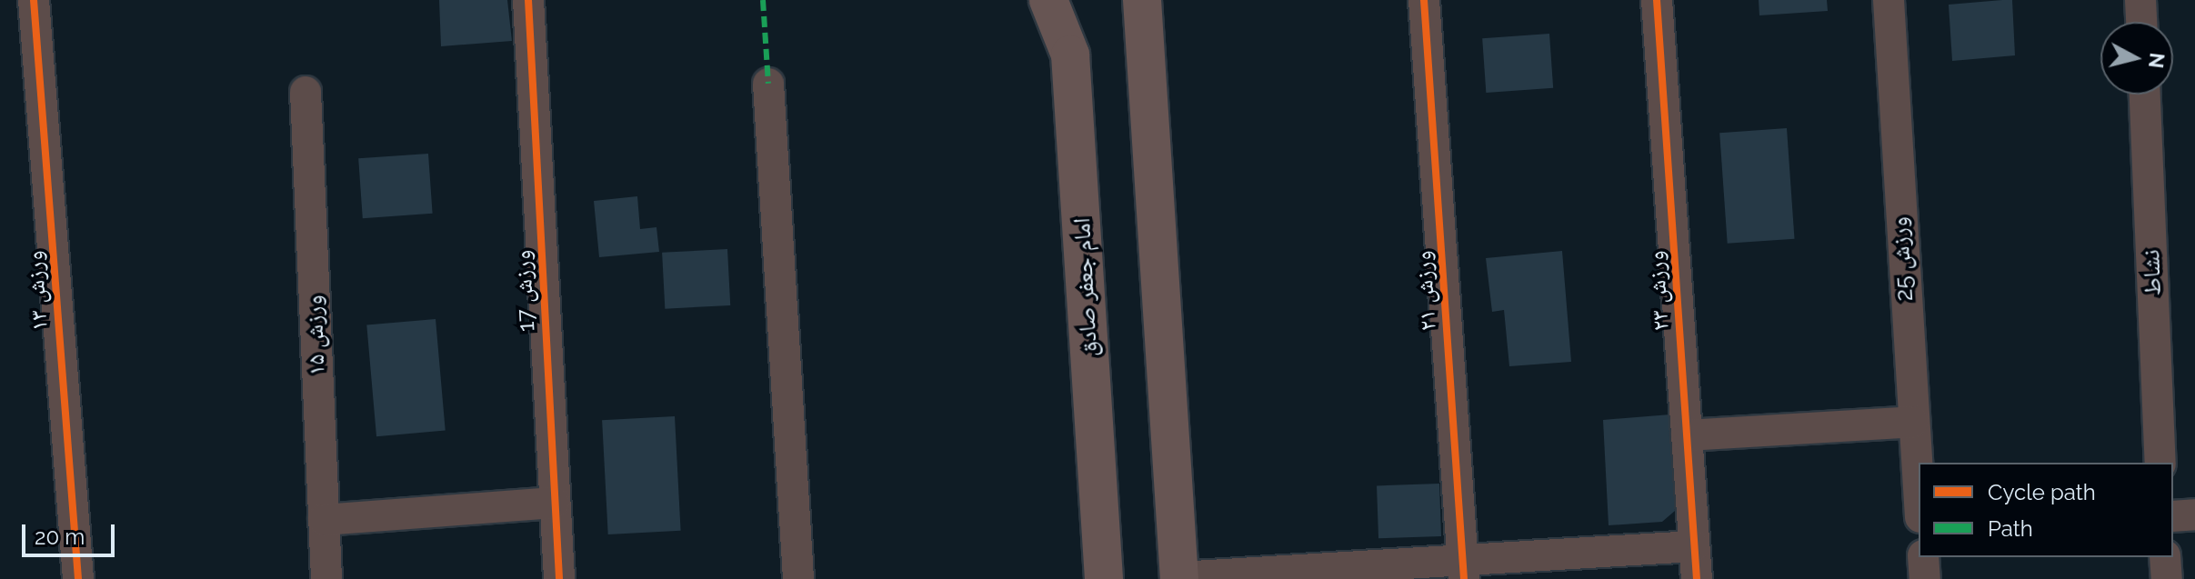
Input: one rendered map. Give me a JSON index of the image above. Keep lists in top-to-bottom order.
{
  "streets": {
    "main road": ["امام جعفر صادق"],
    "street": [
      "ورزش 25",
      "نشاط",
      "ورزش ۱۳",
      "ورزش 17",
      "ورزش ۲۱",
      "ورزش ۲۳",
      "ورزش ۱۵"
    ]
  },
  "legend": ["Cycle path", "Path"],
  "scale_bar": "20 m",
  "north": "right"
}
